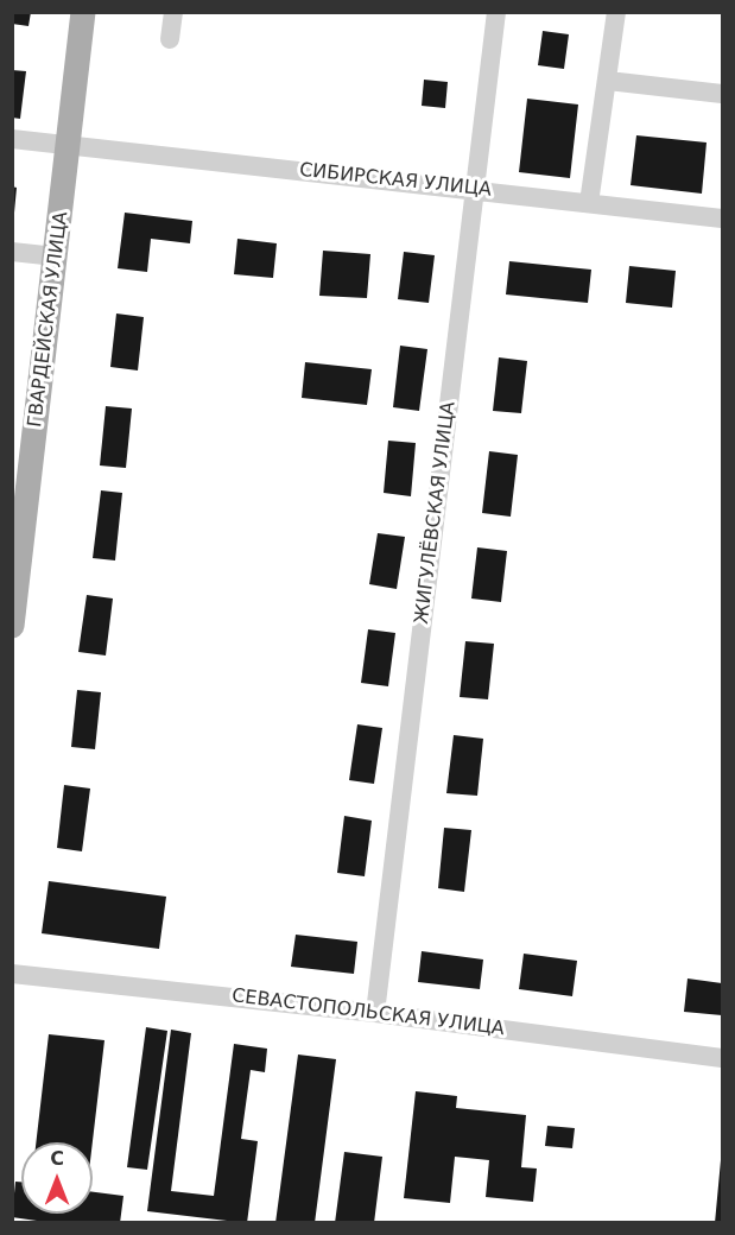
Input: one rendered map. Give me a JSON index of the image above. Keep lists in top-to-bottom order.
{
  "streets": {
    "main road": ["ГВАРДЕЙСКАЯ УЛИЦА"],
    "street": ["СИБИРСКАЯ УЛИЦА", "ЖИГУЛЁВСКАЯ УЛИЦА", "СЕВАСТОПОЛЬСКАЯ УЛИЦА"]
  },
  "crossings": [
    ["СИБИРСКАЯ УЛИЦА", "ГВАРДЕЙСКАЯ УЛИЦА"],
    ["СИБИРСКАЯ УЛИЦА", "ЖИГУЛЁВСКАЯ УЛИЦА"],
    ["ЖИГУЛЁВСКАЯ УЛИЦА", "СЕВАСТОПОЛЬСКАЯ УЛИЦА"]
  ],
  "north": "top"
}
